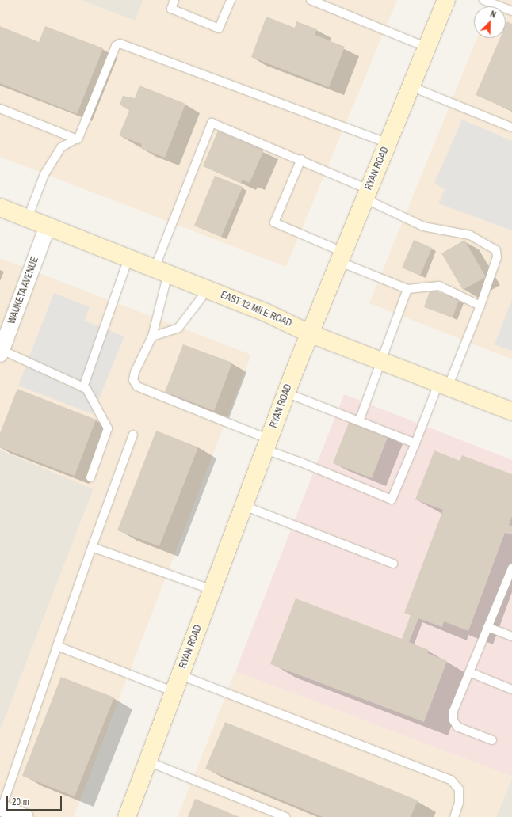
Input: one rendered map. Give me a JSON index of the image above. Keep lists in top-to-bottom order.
{
  "streets": {
    "main road": ["RYAN ROAD", "EAST 12 MILE ROAD"],
    "street": ["WAUKETA AVENUE"]
  },
  "crossings": [
    ["RYAN ROAD", "EAST 12 MILE ROAD"],
    ["WAUKETA AVENUE", "EAST 12 MILE ROAD"]
  ],
  "scale_bar": "20 m",
  "north": "top right"
}
